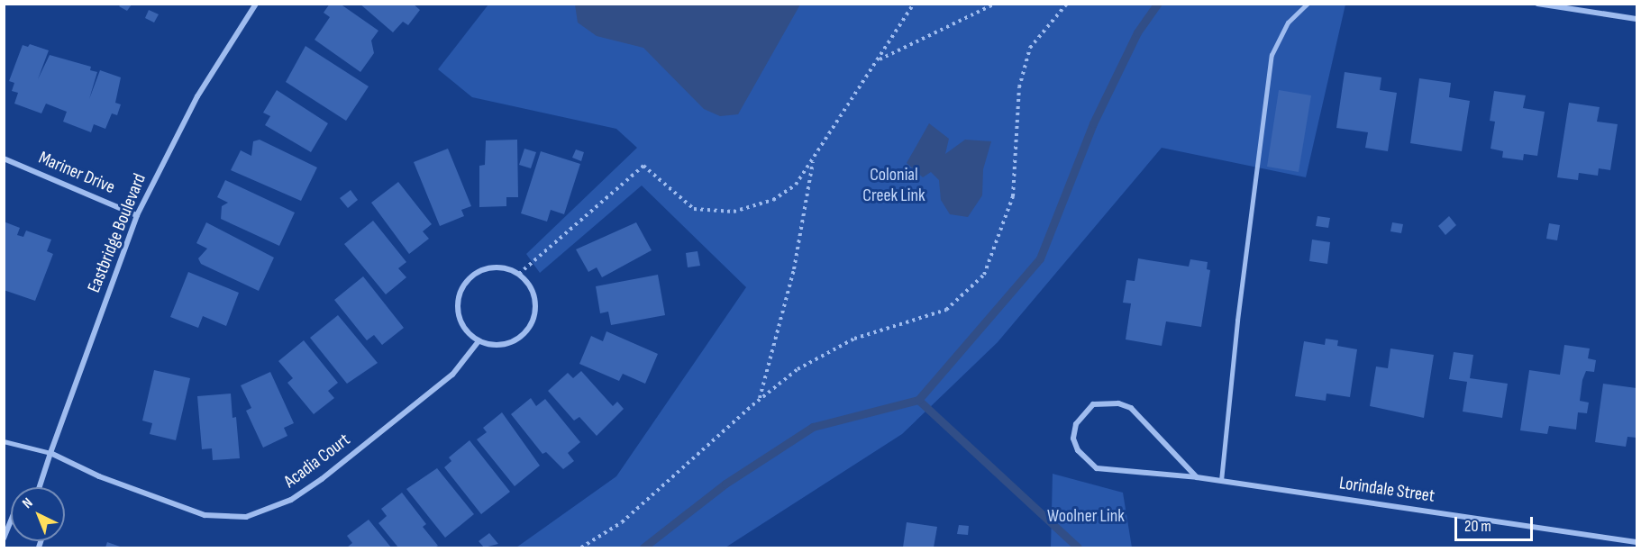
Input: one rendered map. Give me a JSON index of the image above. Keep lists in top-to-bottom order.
{
  "streets": {
    "street": [
      "Mariner Drive",
      "Eastbridge Boulevard",
      "Acadia Court",
      "Lorindale Street"
    ]
  },
  "crossings": [
    ["Mariner Drive", "Eastbridge Boulevard"],
    ["Eastbridge Boulevard", "Acadia Court"]
  ],
  "parks": ["Colonial Creek Link", "Woolner Link"],
  "scale_bar": "20 m",
  "north": "top left"
}
